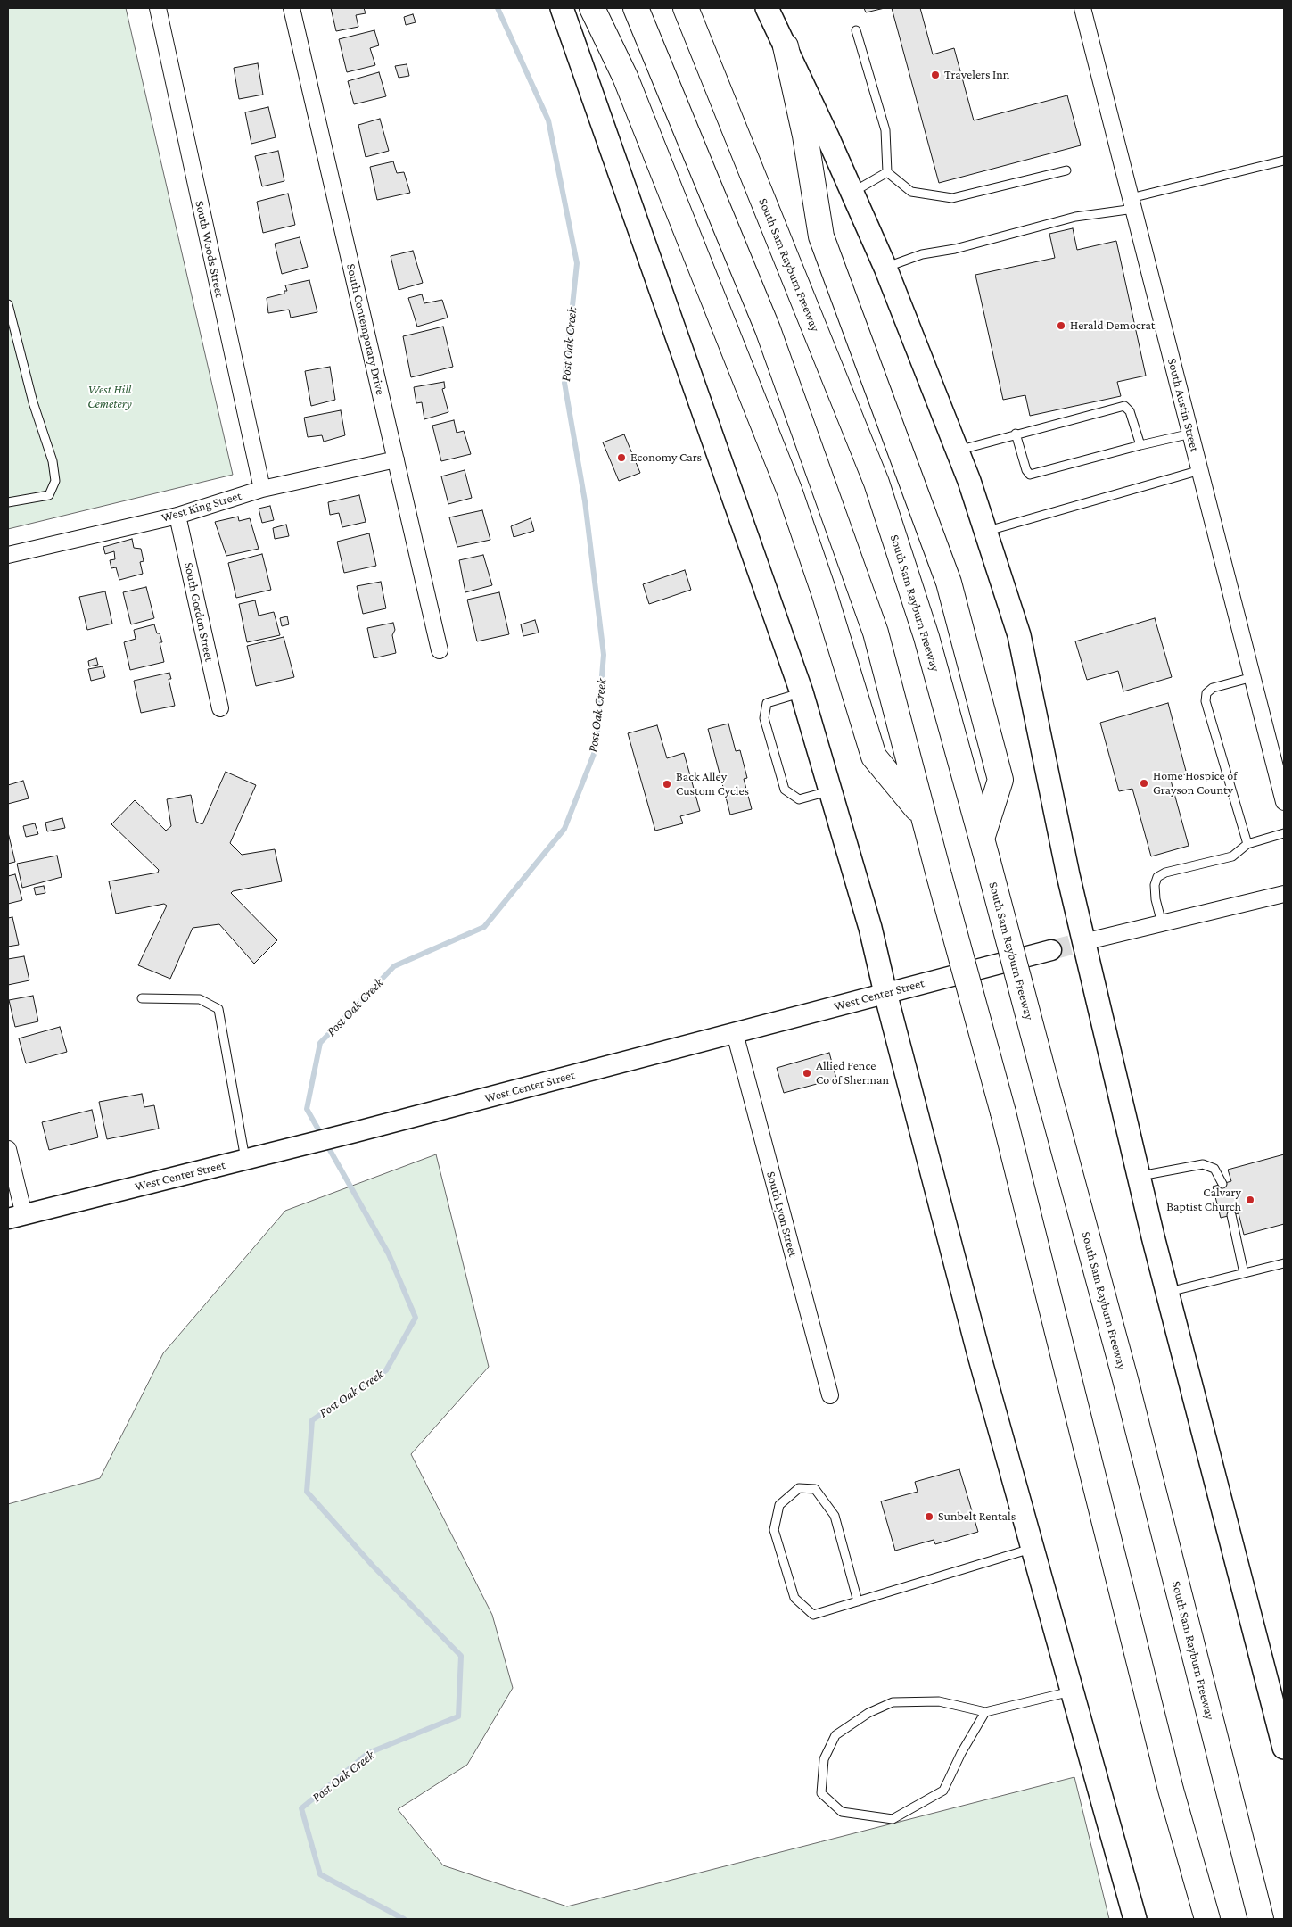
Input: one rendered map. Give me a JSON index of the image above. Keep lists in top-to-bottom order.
{
  "streets": {
    "highway": ["South Sam Rayburn Freeway"],
    "street": [
      "South Woods Street",
      "South Contemporary Drive",
      "South Austin Street",
      "West King Street",
      "South Gordon Street",
      "West Center Street",
      "South Lyon Street"
    ]
  },
  "crossings": [
    ["South Woods Street", "West King Street"],
    ["South Contemporary Drive", "West King Street"],
    ["West King Street", "South Gordon Street"],
    ["West Center Street", "South Lyon Street"]
  ],
  "water": ["Post Oak Creek"],
  "parks": ["West Hill Cemetery"],
  "places": [
    "Travelers Inn",
    "Herald Democrat",
    "Economy Cars",
    "Home Hospice of Grayson County",
    "Back Alley Custom Cycles",
    "Allied Fence Co of Sherman",
    "Calvary Baptist Church",
    "Sunbelt Rentals"
  ]
}
